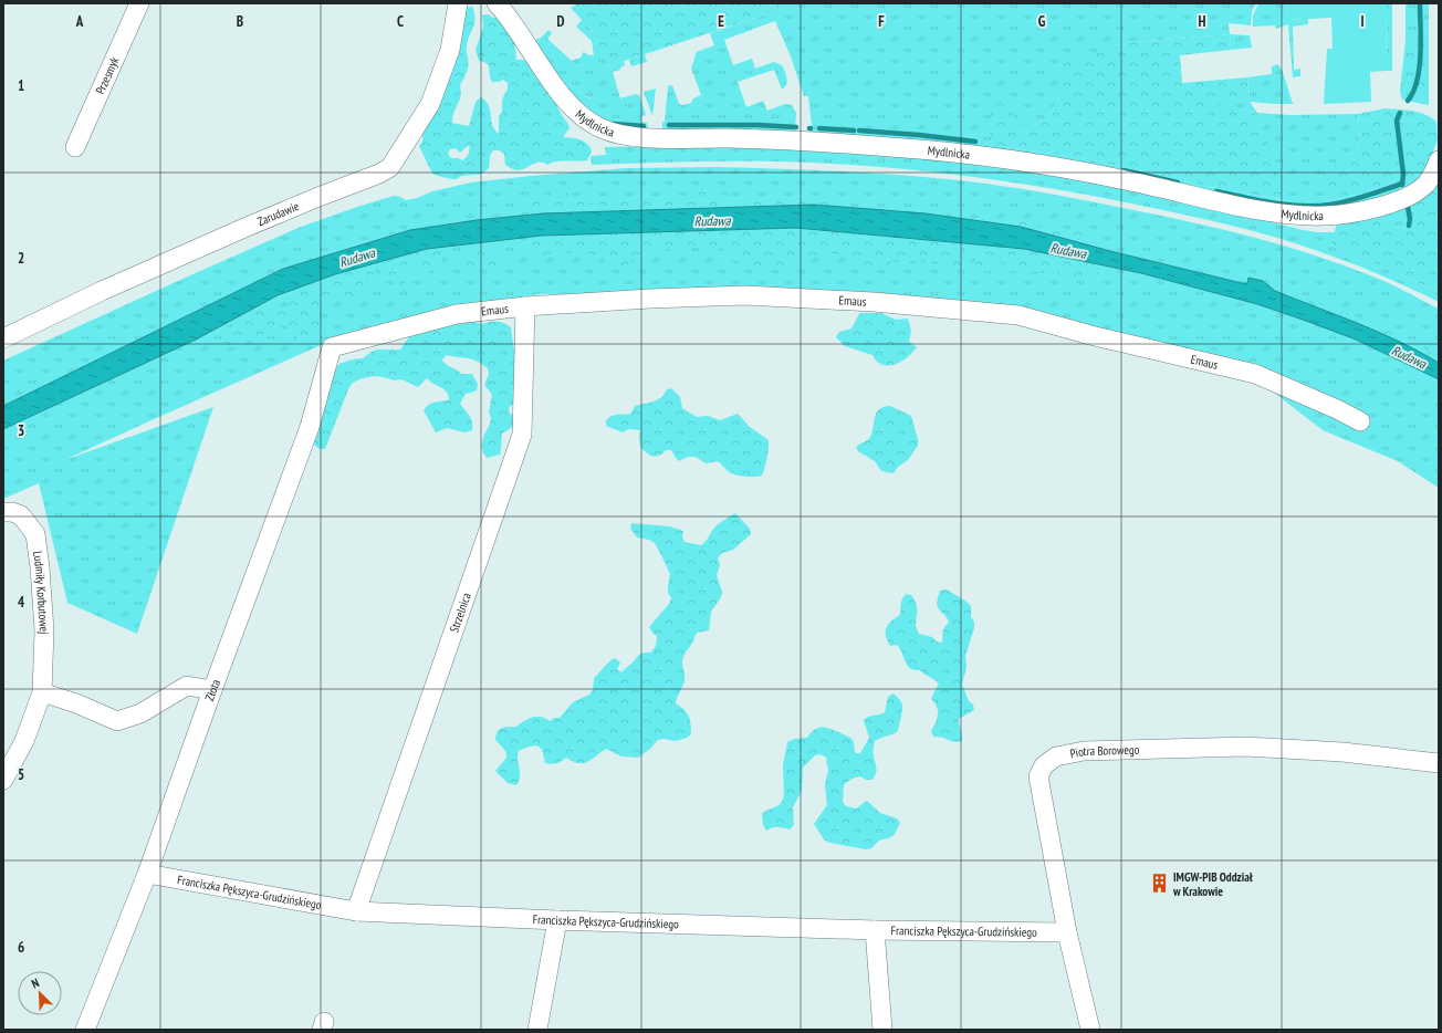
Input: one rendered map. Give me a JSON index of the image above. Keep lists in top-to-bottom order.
{
  "streets": {
    "street": [
      "Przesmyk",
      "Mydlnicka",
      "Zarudawie",
      "Emaus",
      "Ludmiły Korbutowej",
      "Strzelnica",
      "Złota",
      "Piotra Borowego",
      "Franciszka Pększyca-Grudzińskiego"
    ]
  },
  "crossings": [
    ["Emaus", "Strzelnica"],
    ["Emaus", "Złota"],
    ["Strzelnica", "Franciszka Pększyca-Grudzińskiego"],
    ["Złota", "Franciszka Pększyca-Grudzińskiego"],
    ["Piotra Borowego", "Franciszka Pększyca-Grudzińskiego"]
  ],
  "water": ["Rudawa"],
  "places": {
    "building": ["IMGW-PIB Oddział w Krakowie"]
  },
  "north": "top left",
  "grid": {
    "columns": [
      "A",
      "B",
      "C",
      "D",
      "E",
      "F",
      "G",
      "H",
      "I"
    ],
    "rows": [
      "1",
      "2",
      "3",
      "4",
      "5",
      "6"
    ]
  }
}
